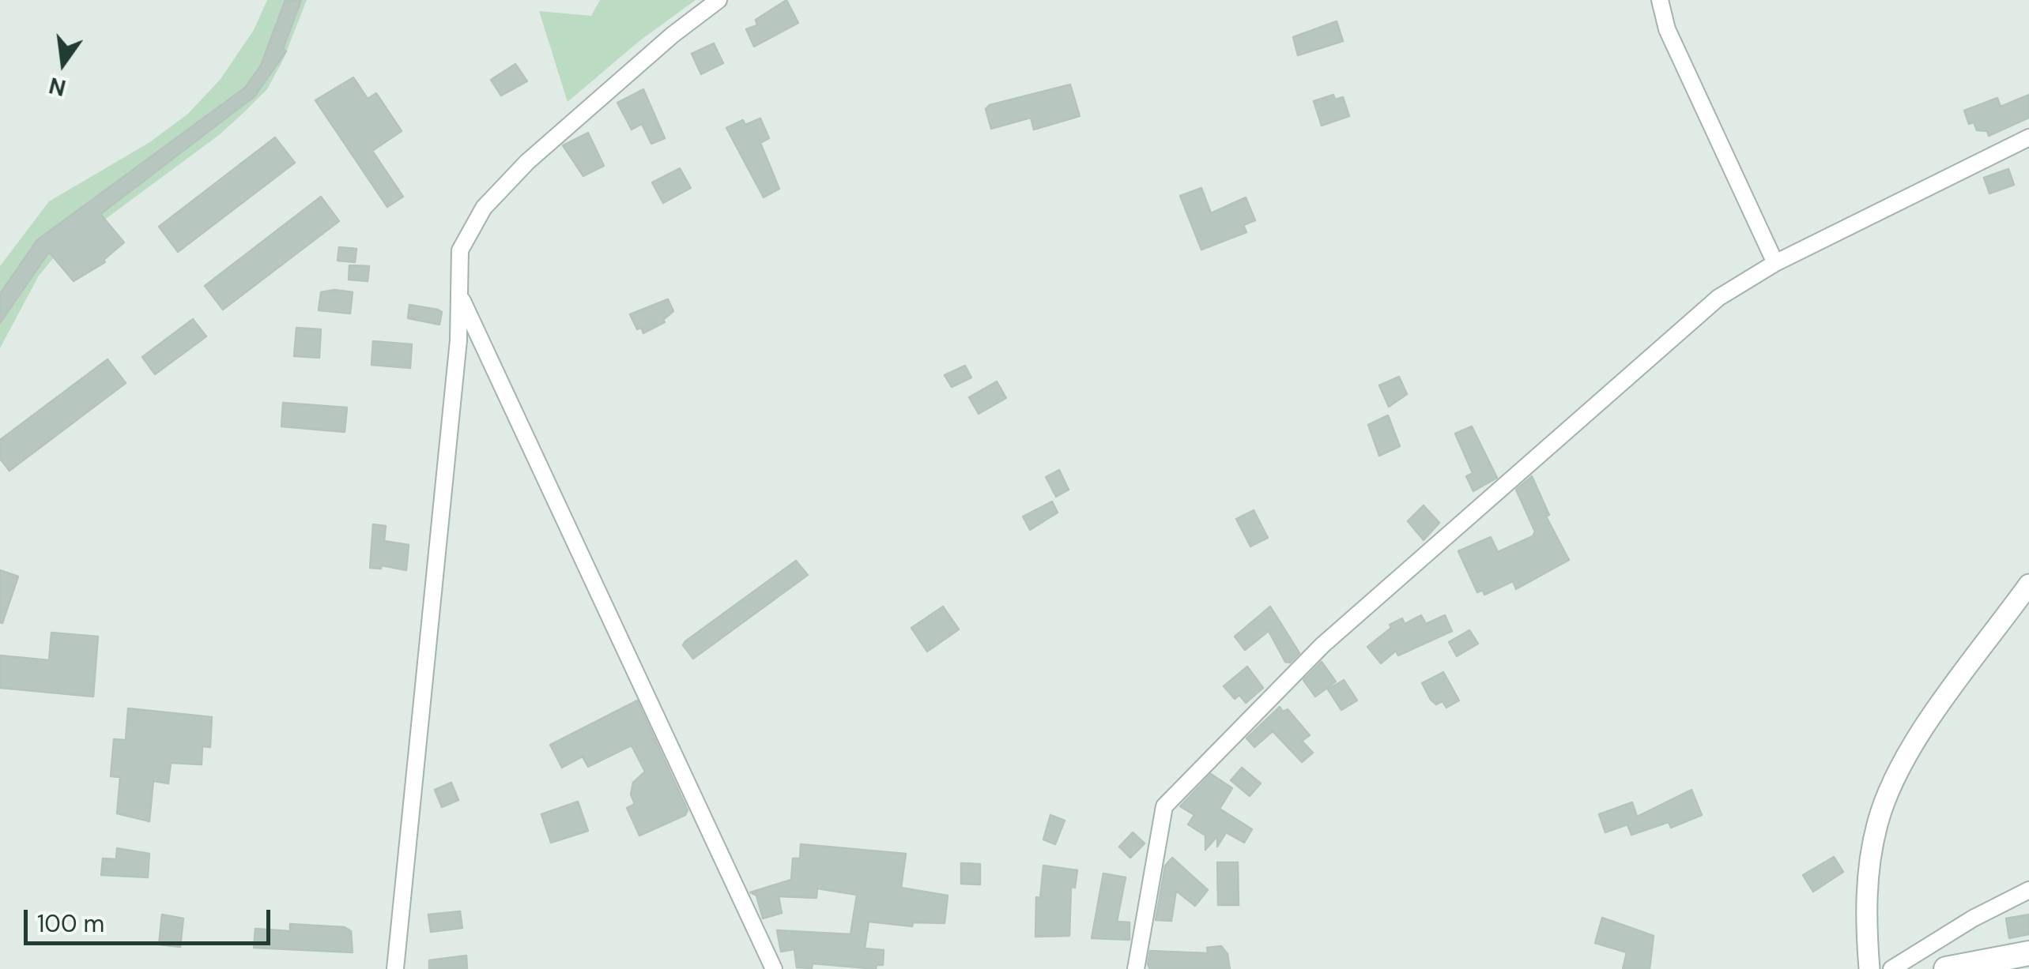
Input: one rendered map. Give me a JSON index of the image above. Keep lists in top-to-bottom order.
{
  "scale_bar": "100 m",
  "north": "bottom"
}
